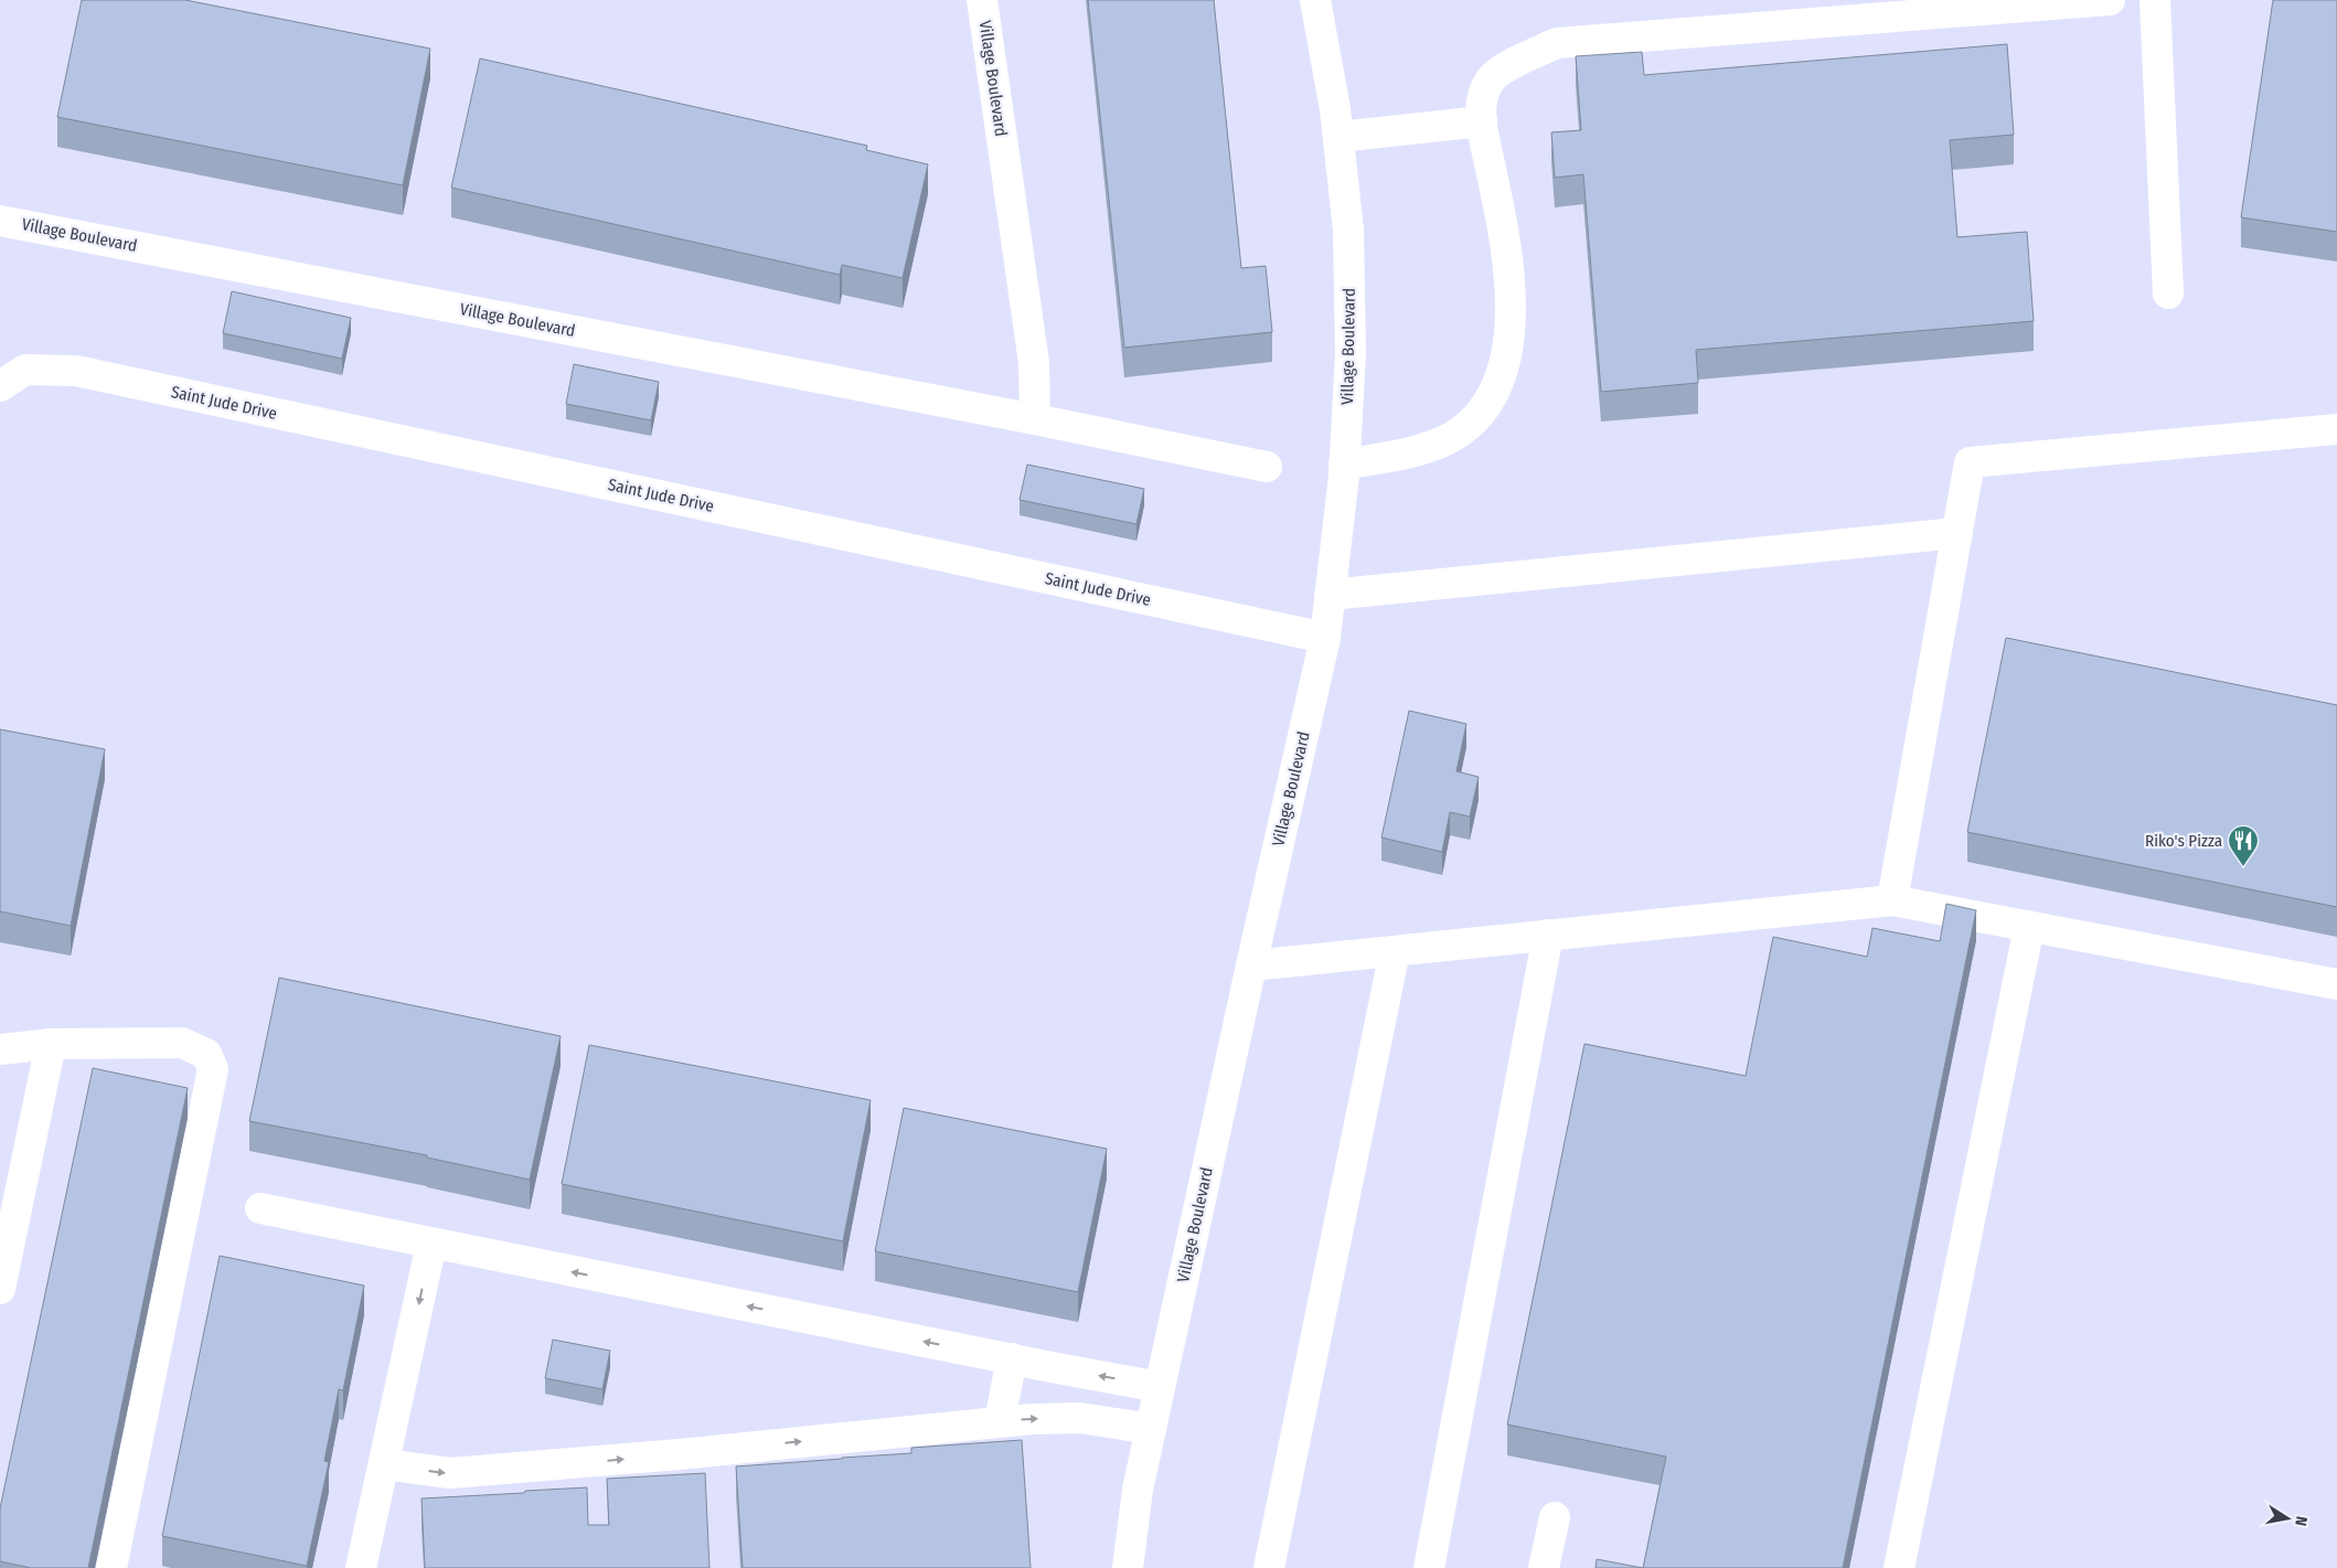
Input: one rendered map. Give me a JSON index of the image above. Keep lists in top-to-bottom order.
{
  "streets": {
    "street": ["Village Boulevard", "Saint Jude Drive"]
  },
  "crossings": [
    ["Village Boulevard", "Saint Jude Drive"]
  ],
  "places": {
    "restaurant": ["Riko's Pizza"]
  },
  "north": "right"
}
